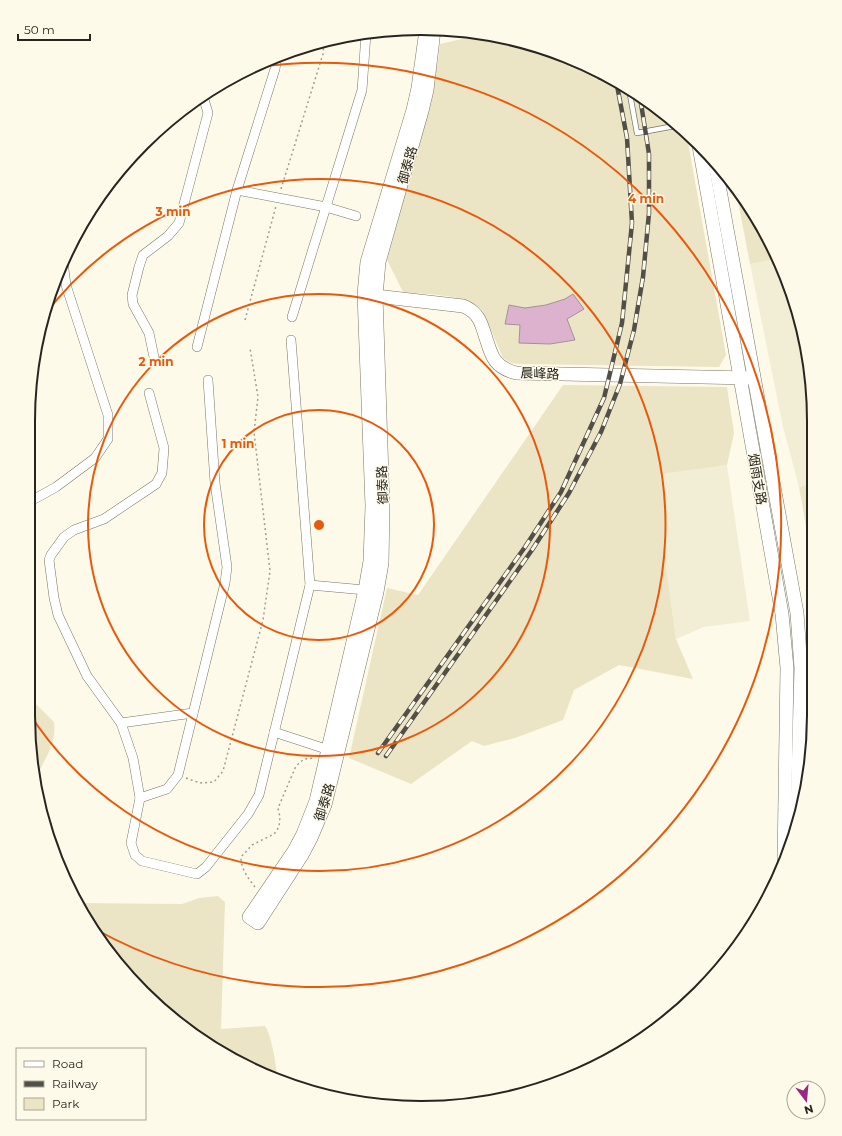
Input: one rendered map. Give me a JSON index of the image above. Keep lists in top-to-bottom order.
{
  "streets": {
    "street": ["御泰路", "晨峰路", "烟雨支路"]
  },
  "crossings": [
    ["御泰路", "晨峰路"],
    ["晨峰路", "烟雨支路"]
  ],
  "legend": ["Road", "Railway", "Park"],
  "scale_bar": "50 m",
  "north": "bottom",
  "rings": [
    "4 min",
    "3 min",
    "2 min",
    "1 min"
  ]
}
